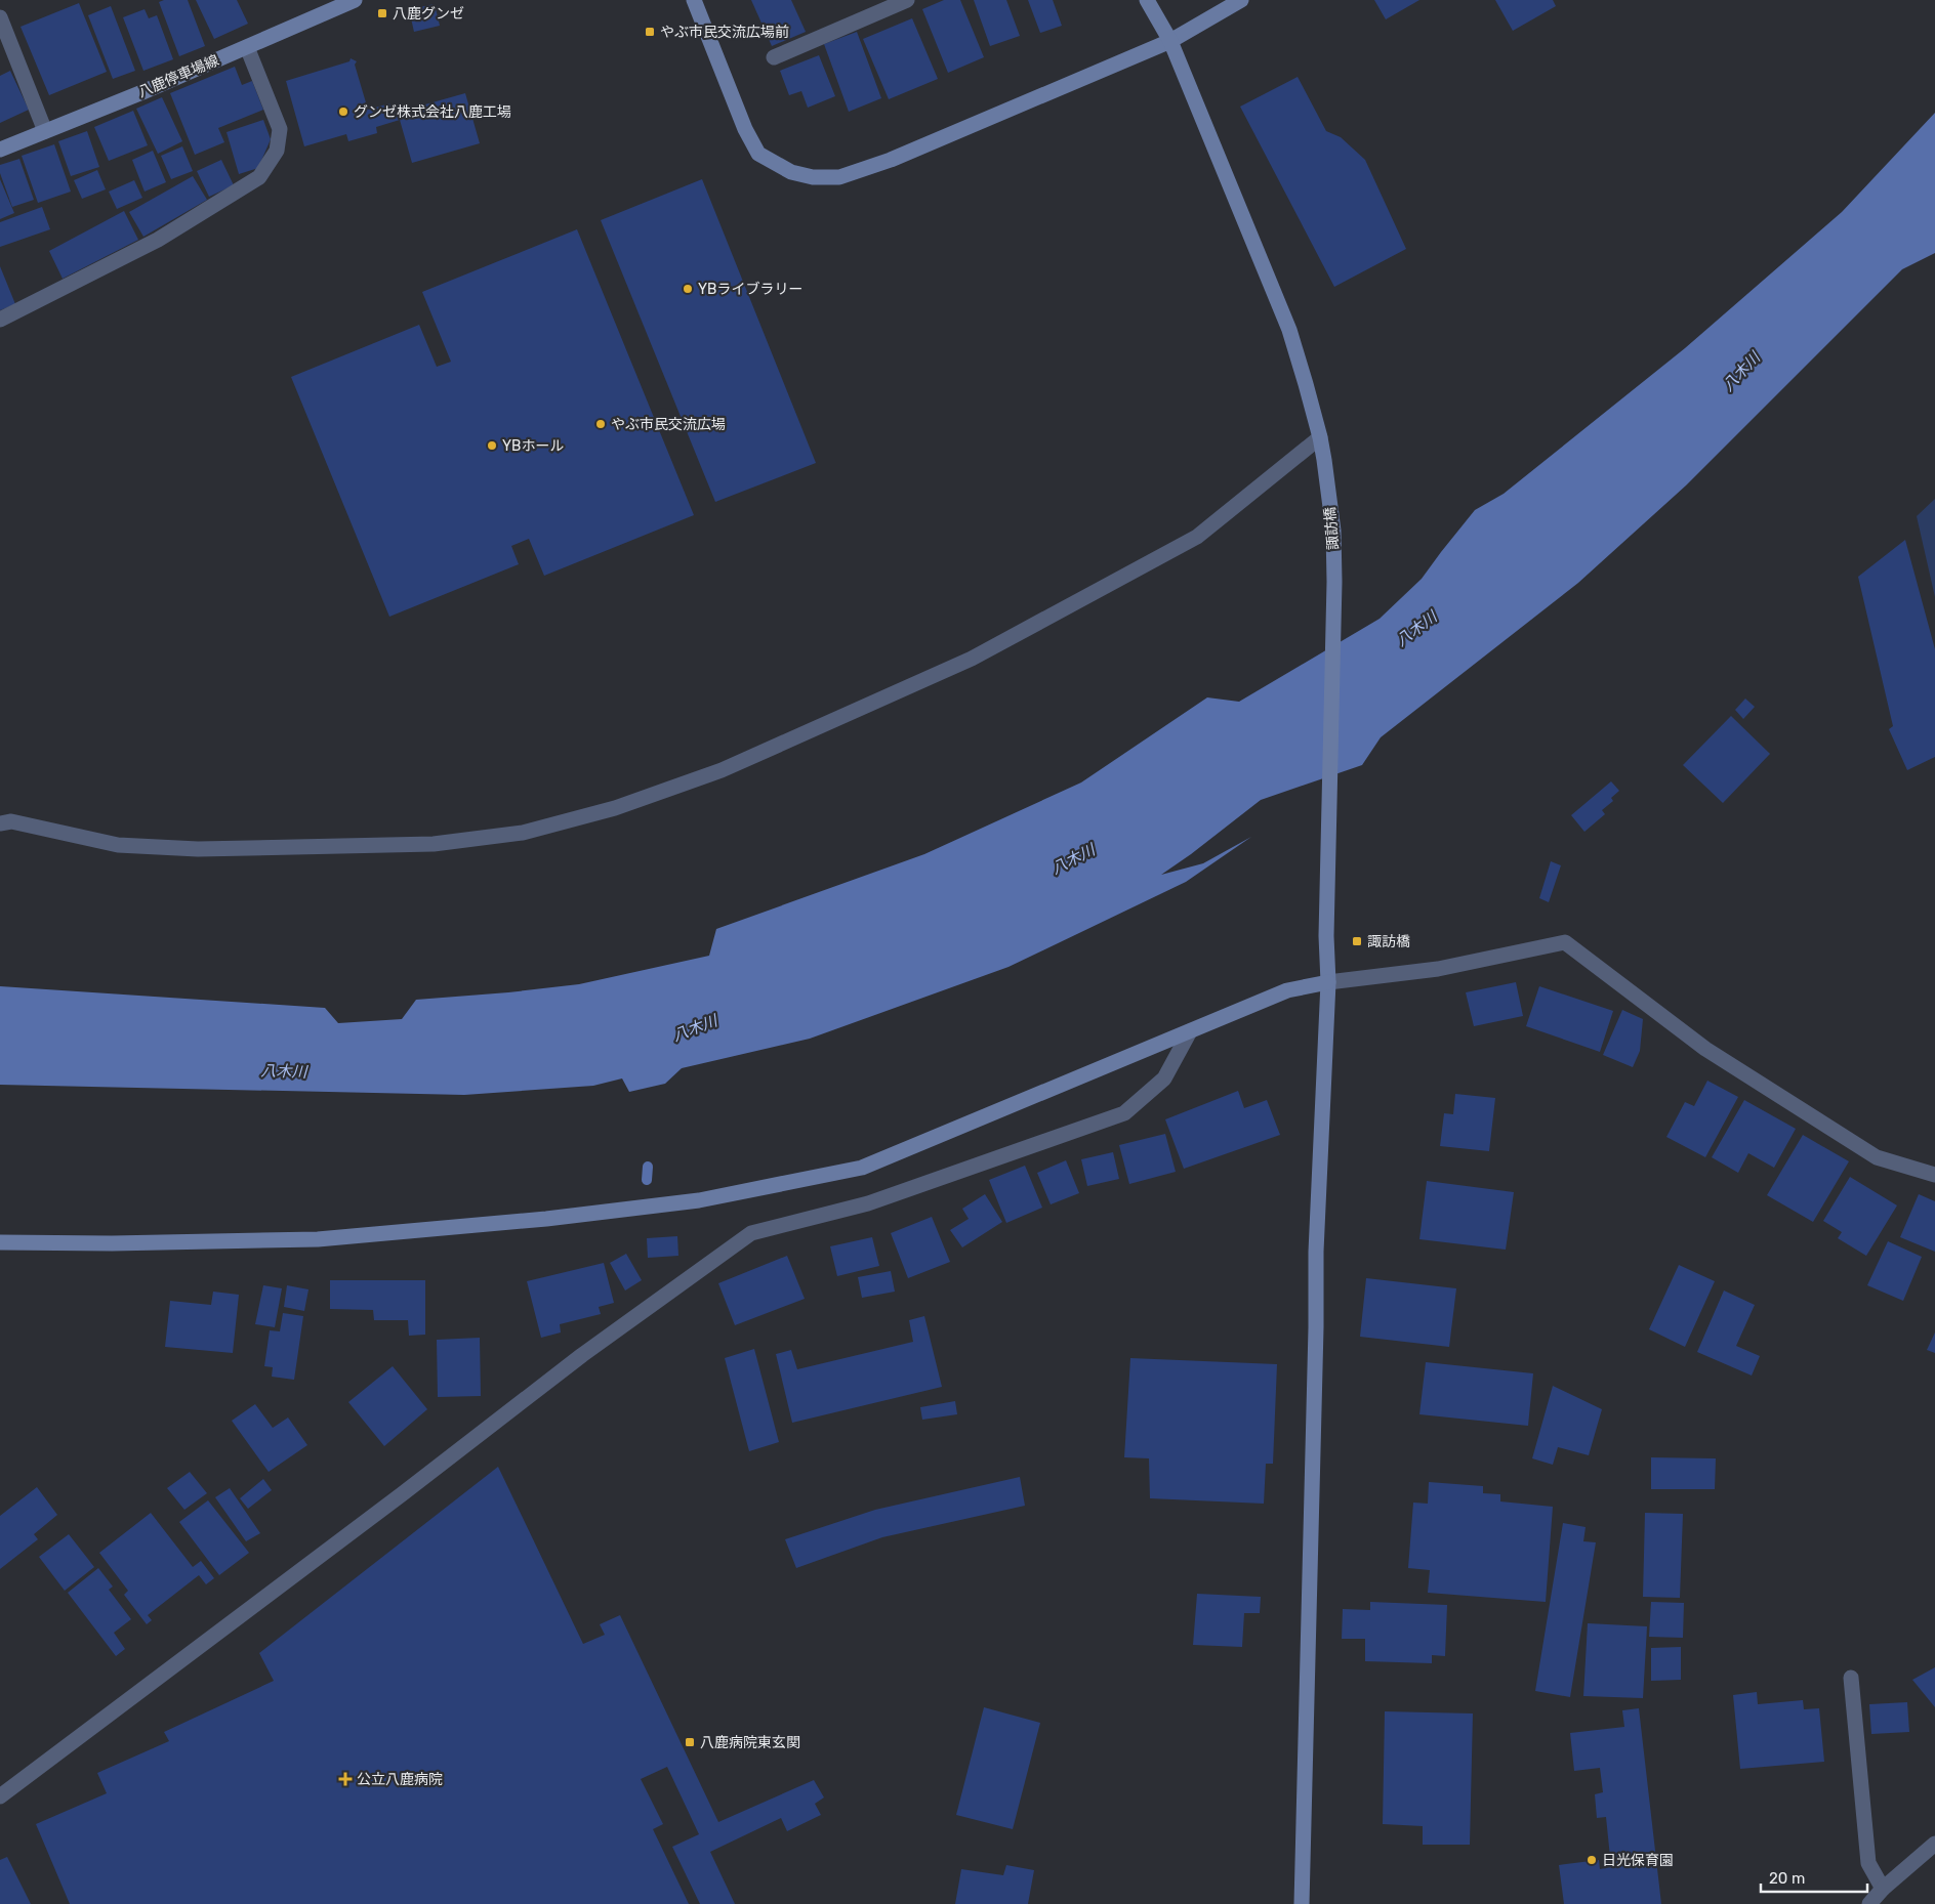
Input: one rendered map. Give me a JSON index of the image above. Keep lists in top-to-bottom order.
{
  "streets": {
    "street": ["八鹿停車場線", "諏訪橋"]
  },
  "water": ["八木川"],
  "places": {
    "transit": [
      "八鹿グンゼ",
      "やぶ市民交流広場前",
      "諏訪橋",
      "八鹿病院東玄関"
    ],
    "other": [
      "グンゼ株式会社八鹿工場",
      "YBライブラリー",
      "やぶ市民交流広場",
      "YBホール",
      "日光保育園"
    ],
    "health": ["公立八鹿病院"]
  },
  "scale_bar": "20 m"
}
